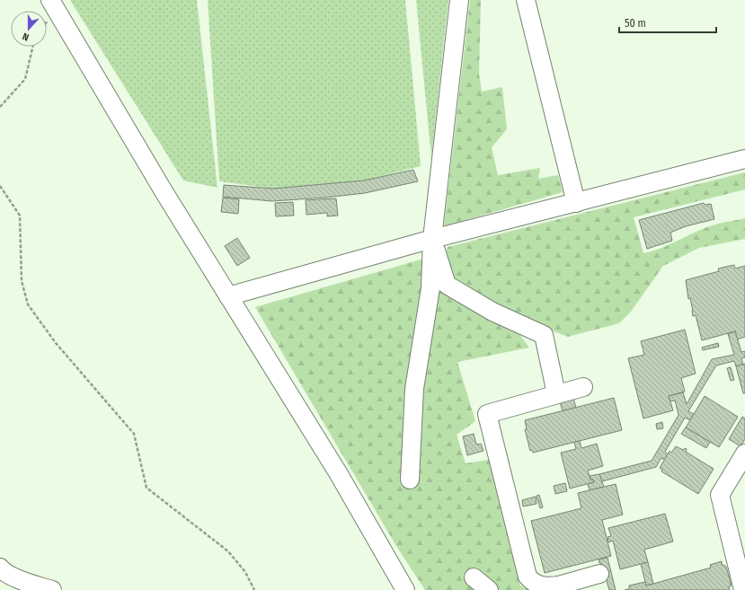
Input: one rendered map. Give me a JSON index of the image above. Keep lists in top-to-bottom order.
{
  "scale_bar": "50 m",
  "north": "bottom"
}
